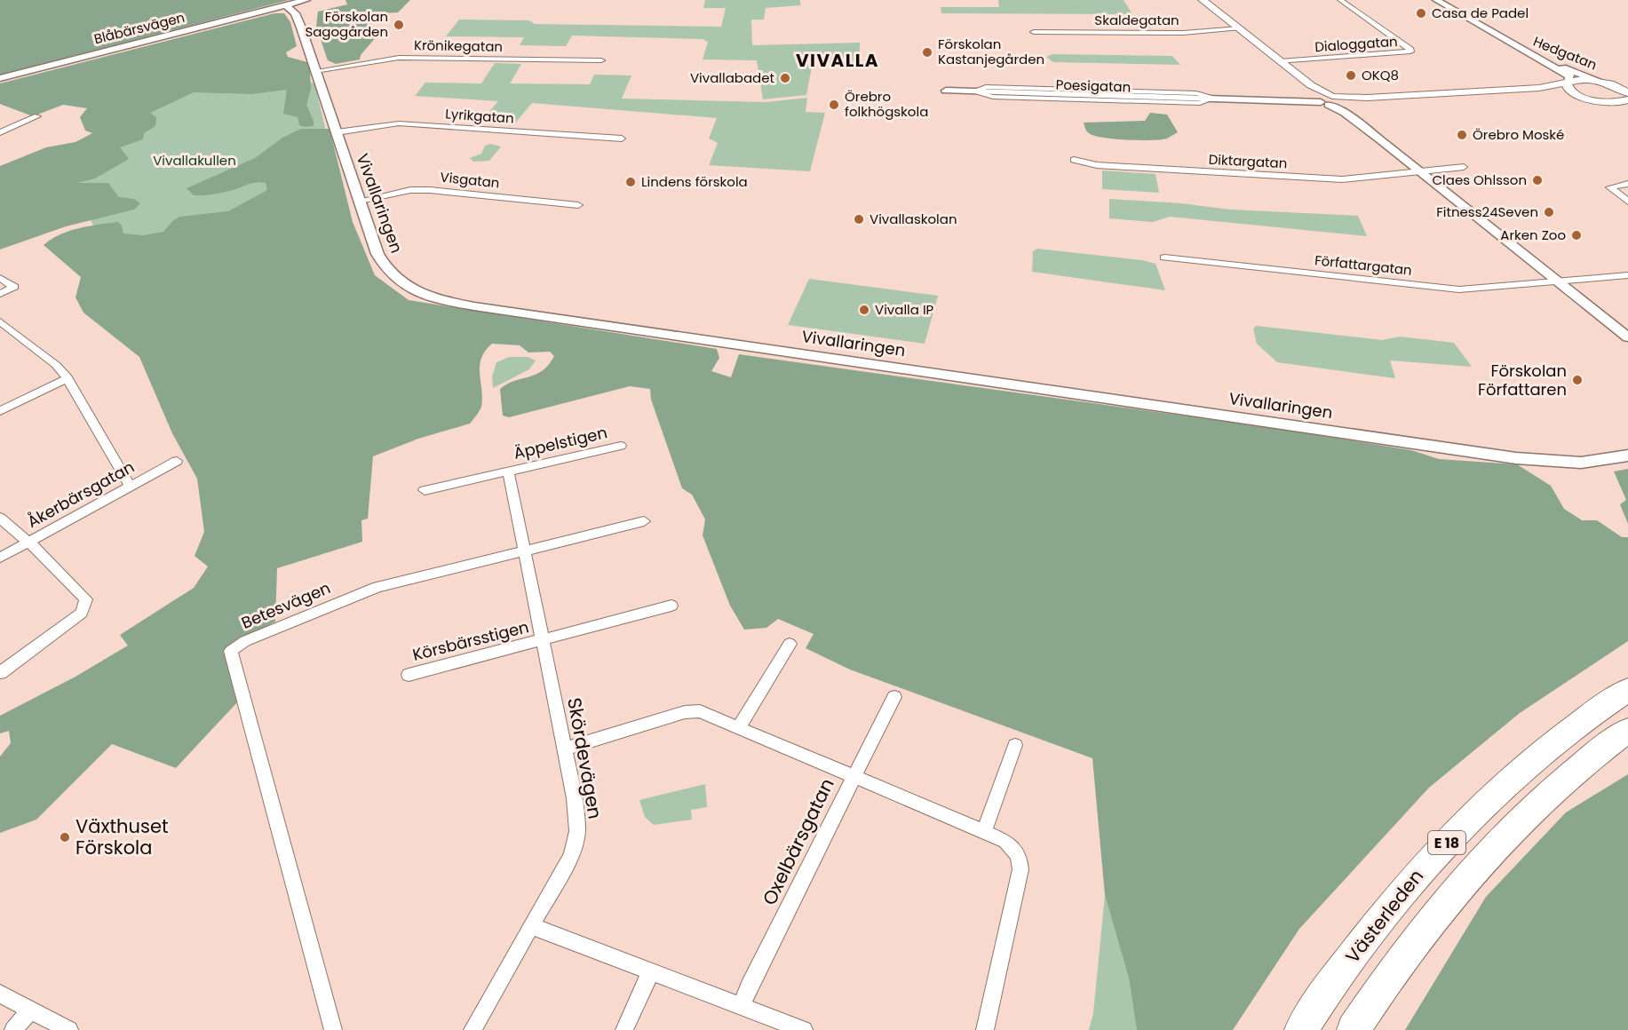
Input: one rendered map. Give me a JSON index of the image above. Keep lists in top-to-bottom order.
{
  "streets": {
    "highway": ["E 18", "Västerleden"],
    "main road": ["Poesigatan"],
    "street": [
      "Skaldegatan",
      "Blåbärsvägen",
      "Dialoggatan",
      "Krönikegatan",
      "Hedgatan",
      "Lyrikgatan",
      "Diktargatan",
      "Visgatan",
      "Vivallaringen",
      "Författargatan",
      "Äppelstigen",
      "Åkerbärsgatan",
      "Betesvägen",
      "Körsbärsstigen",
      "Skördevägen",
      "Oxelbärsgatan"
    ]
  },
  "crossings": [
    ["Blåbärsvägen", "Vivallaringen"],
    ["Krönikegatan", "Vivallaringen"],
    ["Hedgatan", "Poesigatan"],
    ["Lyrikgatan", "Vivallaringen"],
    ["Visgatan", "Vivallaringen"],
    ["Äppelstigen", "Skördevägen"],
    ["Betesvägen", "Skördevägen"],
    ["Körsbärsstigen", "Skördevägen"]
  ],
  "districts": ["VIVALLA"],
  "parks": ["Vivallakullen"],
  "places": [
    "Casa de Padel",
    "Förskolan Sagogården",
    "Förskolan Kastanjegården",
    "OKQ8",
    "Vivallabadet",
    "Örebro folkhögskola",
    "Örebro Moské",
    "Claes Ohlsson",
    "Lindens förskola",
    "Fitness24Seven",
    "Vivallaskolan",
    "Arken Zoo",
    "Vivalla IP",
    "Förskolan Författaren",
    "Växthuset Förskola"
  ]
}
